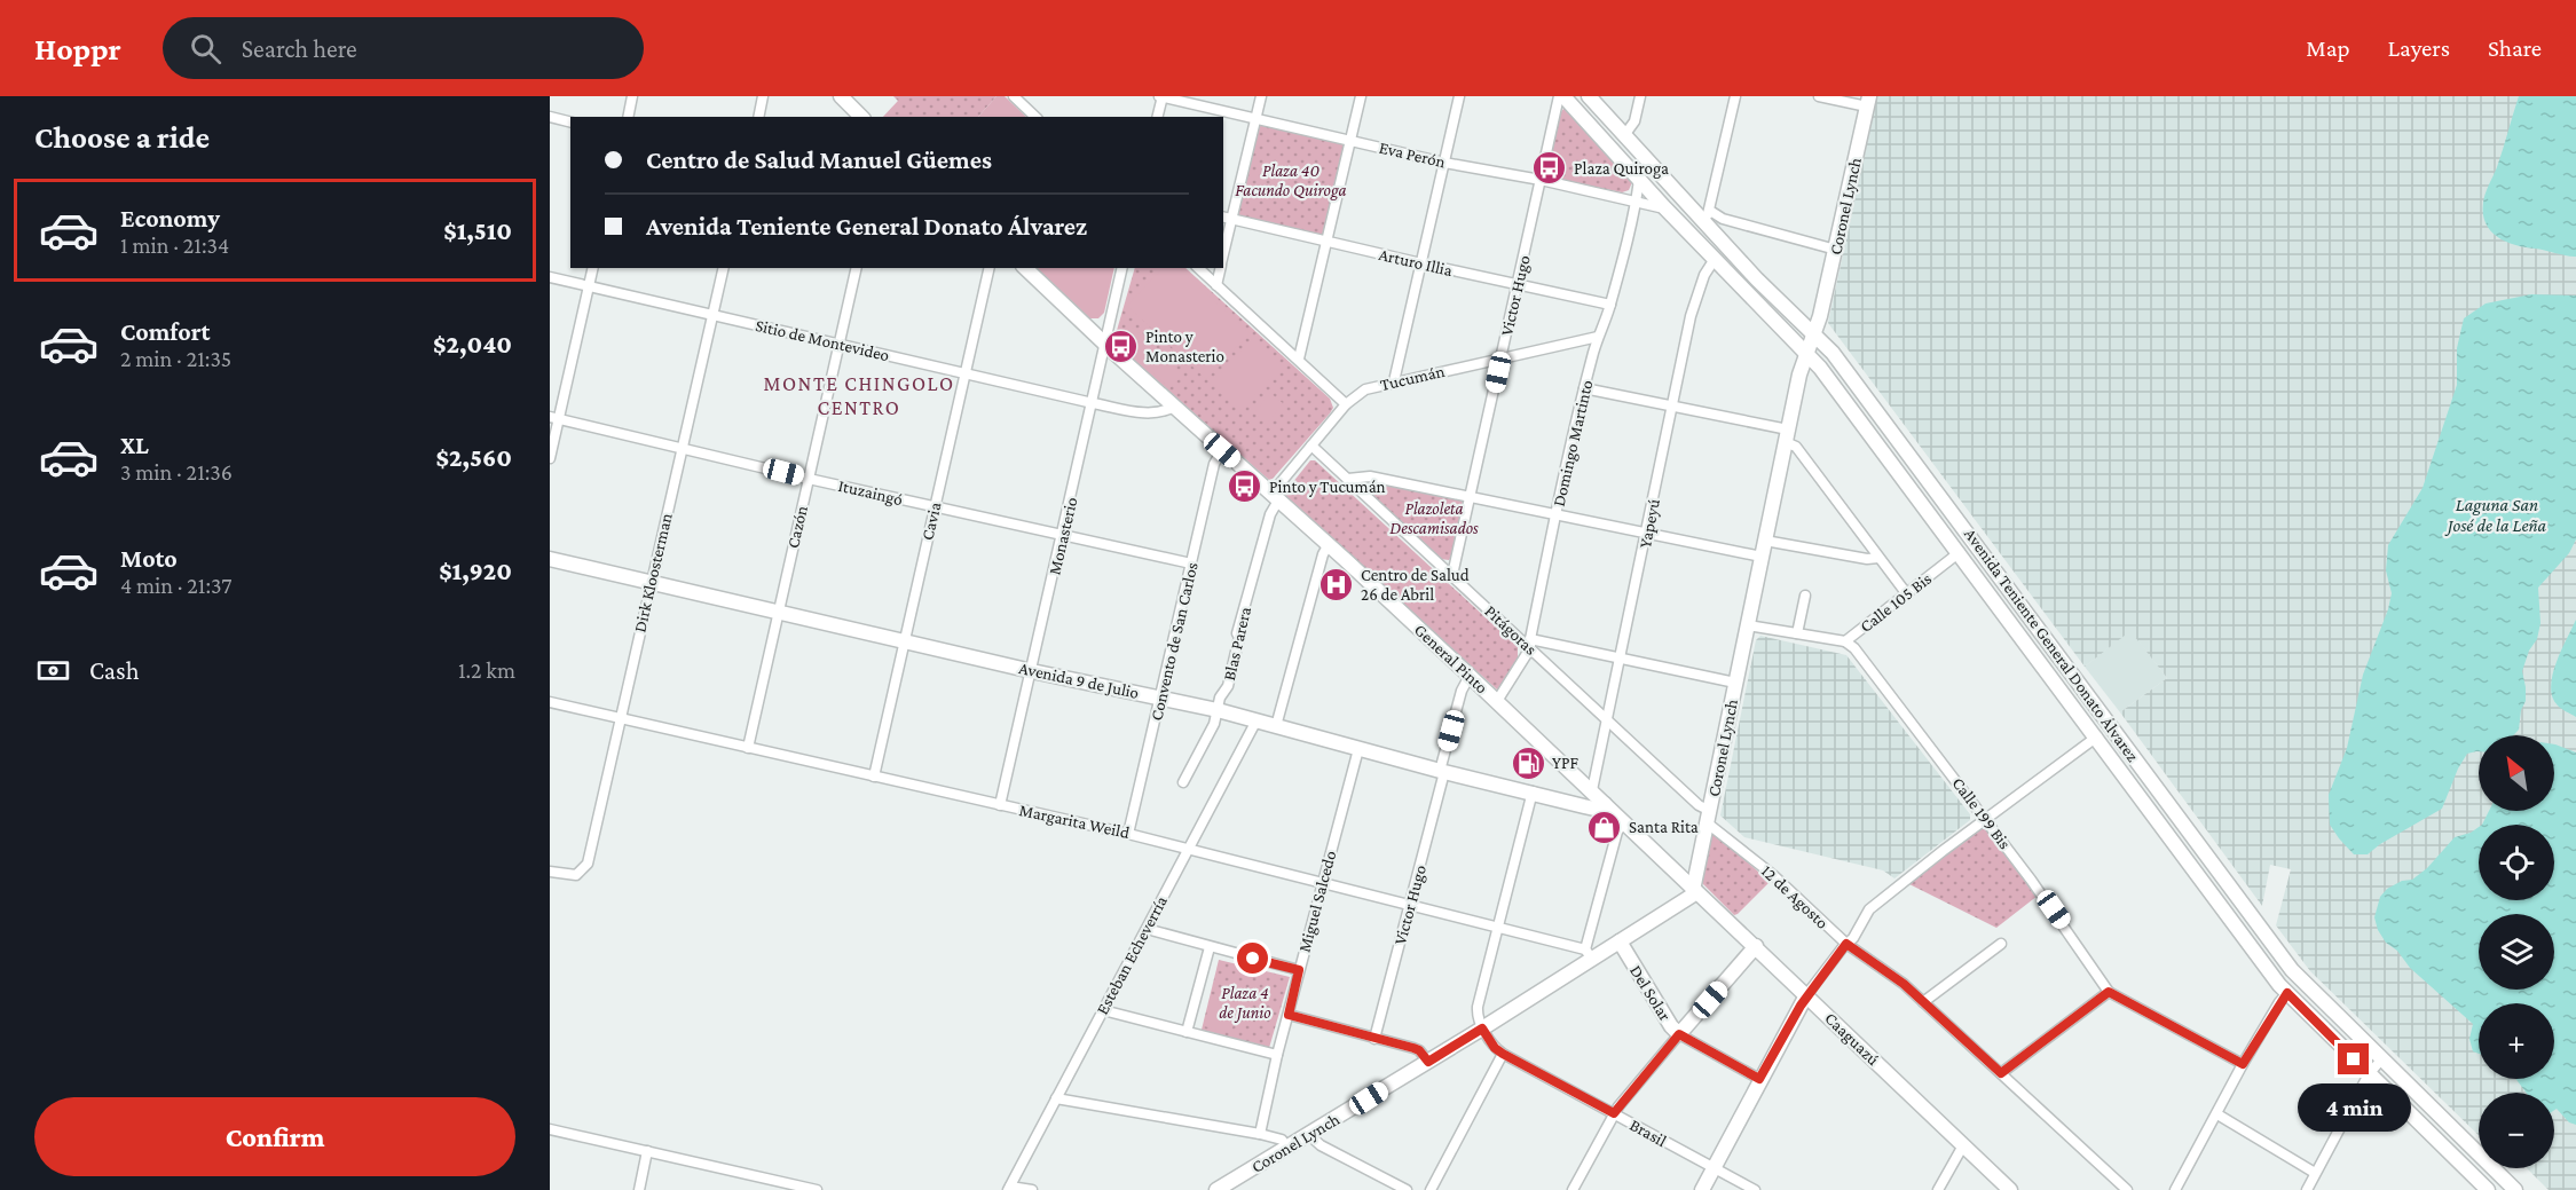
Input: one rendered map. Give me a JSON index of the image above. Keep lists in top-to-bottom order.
{
  "streets": {
    "main road": [
      "Coronel Lynch",
      "Avenida Teniente General Donato Álvarez",
      "General Pinto",
      "Avenida 9 de Julio",
      "Del Solar",
      "Caaguazú"
    ],
    "street": [
      "Eva Perón",
      "Arturo Illia",
      "Victor Hugo",
      "Sitio de Montevideo",
      "Tucumán",
      "Domingo Martinto",
      "Ituzaingó",
      "Cavia",
      "Yapeyú",
      "Cazón",
      "Monasterio",
      "Dirk Kloosterman",
      "Calle 105 Bis",
      "Pitágoras",
      "Convento de San Carlos",
      "Blas Parera",
      "Calle 199 Bis",
      "Margarita Weild",
      "12 de Agosto",
      "Miguel Salcedo",
      "Esteban Echeverría",
      "Brasil"
    ]
  },
  "crossings": [
    ["Eva Perón", "Victor Hugo"],
    ["Eva Perón", "Domingo Martinto"],
    ["Eva Perón", "Avenida Teniente General Donato Álvarez"],
    ["Coronel Lynch", "Calle 105 Bis"],
    ["Coronel Lynch", "Pitágoras"],
    ["Coronel Lynch", "Avenida Teniente General Donato Álvarez"],
    ["Coronel Lynch", "General Pinto"],
    ["Coronel Lynch", "Margarita Weild"],
    ["Coronel Lynch", "12 de Agosto"],
    ["Coronel Lynch", "Del Solar"],
    ["Coronel Lynch", "Caaguazú"],
    ["Coronel Lynch", "Brasil"],
    ["Arturo Illia", "Victor Hugo"],
    ["Arturo Illia", "Domingo Martinto"],
    ["Victor Hugo", "Tucumán"],
    ["Victor Hugo", "Pitágoras"],
    ["Victor Hugo", "Avenida Teniente General Donato Álvarez"],
    ["Victor Hugo", "General Pinto"],
    ["Victor Hugo", "Avenida 9 de Julio"],
    ["Victor Hugo", "Margarita Weild"],
    ["Sitio de Montevideo", "Cavia"],
    ["Sitio de Montevideo", "Cazón"],
    ["Sitio de Montevideo", "Monasterio"],
    ["Sitio de Montevideo", "Dirk Kloosterman"],
    ["Sitio de Montevideo", "General Pinto"],
    ["Tucumán", "Domingo Martinto"],
    ["Tucumán", "Pitágoras"],
    ["Tucumán", "Blas Parera"],
    ["Tucumán", "General Pinto"],
    ["Domingo Martinto", "Pitágoras"],
    ["Domingo Martinto", "Avenida Teniente General Donato Álvarez"],
    ["Domingo Martinto", "General Pinto"],
    ["Ituzaingó", "Cavia"],
    ["Ituzaingó", "Cazón"],
    ["Ituzaingó", "Monasterio"],
    ["Ituzaingó", "Dirk Kloosterman"],
    ["Ituzaingó", "Convento de San Carlos"],
    ["Cavia", "Avenida 9 de Julio"],
    ["Cavia", "Margarita Weild"],
    ["Yapeyú", "Pitágoras"],
    ["Yapeyú", "Avenida Teniente General Donato Álvarez"],
    ["Yapeyú", "General Pinto"],
    ["Cazón", "Avenida 9 de Julio"],
    ["Cazón", "Margarita Weild"],
    ["Monasterio", "General Pinto"],
    ["Monasterio", "Avenida 9 de Julio"],
    ["Monasterio", "Margarita Weild"],
    ["Dirk Kloosterman", "Avenida 9 de Julio"],
    ["Dirk Kloosterman", "Margarita Weild"],
    ["Calle 105 Bis", "Avenida Teniente General Donato Álvarez"],
    ["Calle 105 Bis", "Calle 199 Bis"],
    ["Pitágoras", "12 de Agosto"],
    ["Convento de San Carlos", "General Pinto"],
    ["Convento de San Carlos", "Avenida 9 de Julio"],
    ["Convento de San Carlos", "Margarita Weild"],
    ["Blas Parera", "General Pinto"],
    ["Blas Parera", "Avenida 9 de Julio"],
    ["General Pinto", "Avenida 9 de Julio"],
    ["General Pinto", "Caaguazú"],
    ["Avenida 9 de Julio", "Miguel Salcedo"],
    ["Avenida 9 de Julio", "Esteban Echeverría"],
    ["Margarita Weild", "Miguel Salcedo"],
    ["Margarita Weild", "Esteban Echeverría"]
  ],
  "districts": ["MONTE CHINGOLO CENTRO"],
  "water": ["Laguna San José de la Leña"],
  "parks": ["Plaza 40 Facundo Quiroga", "Plazoleta Descamisados", "Plaza 4 de Junio"],
  "places": {
    "bus stop": ["Plaza Quiroga", "Pinto y Monasterio", "Pinto y Tucumán"],
    "hospital": ["Centro de Salud 26 de Abril"],
    "fuel station": ["YPF"],
    "shop": ["Santa Rita"]
  },
  "north": "top left",
  "page": {
    "header": "Hoppr",
    "search": "Search here",
    "nav": ["Map", "Layers", "Share"],
    "heading": "Choose a ride",
    "banner": ["Centro de Salud Manuel Güemes", "Avenida Teniente General Donato Álvarez"],
    "list": [
      {
        "name": "Economy",
        "note": "1 min · 21:34",
        "value": "$1,510"
      },
      {
        "name": "Comfort",
        "note": "2 min · 21:35",
        "value": "$2,040"
      },
      {
        "name": "XL",
        "note": "3 min · 21:36",
        "value": "$2,560"
      },
      {
        "name": "Moto",
        "note": "4 min · 21:37",
        "value": "$1,920"
      }
    ],
    "pay": ["Cash", "1.2 km"],
    "map_buttons": ["+", "−"],
    "buttons": "Confirm",
    "bubble": "4 min"
  }
}
